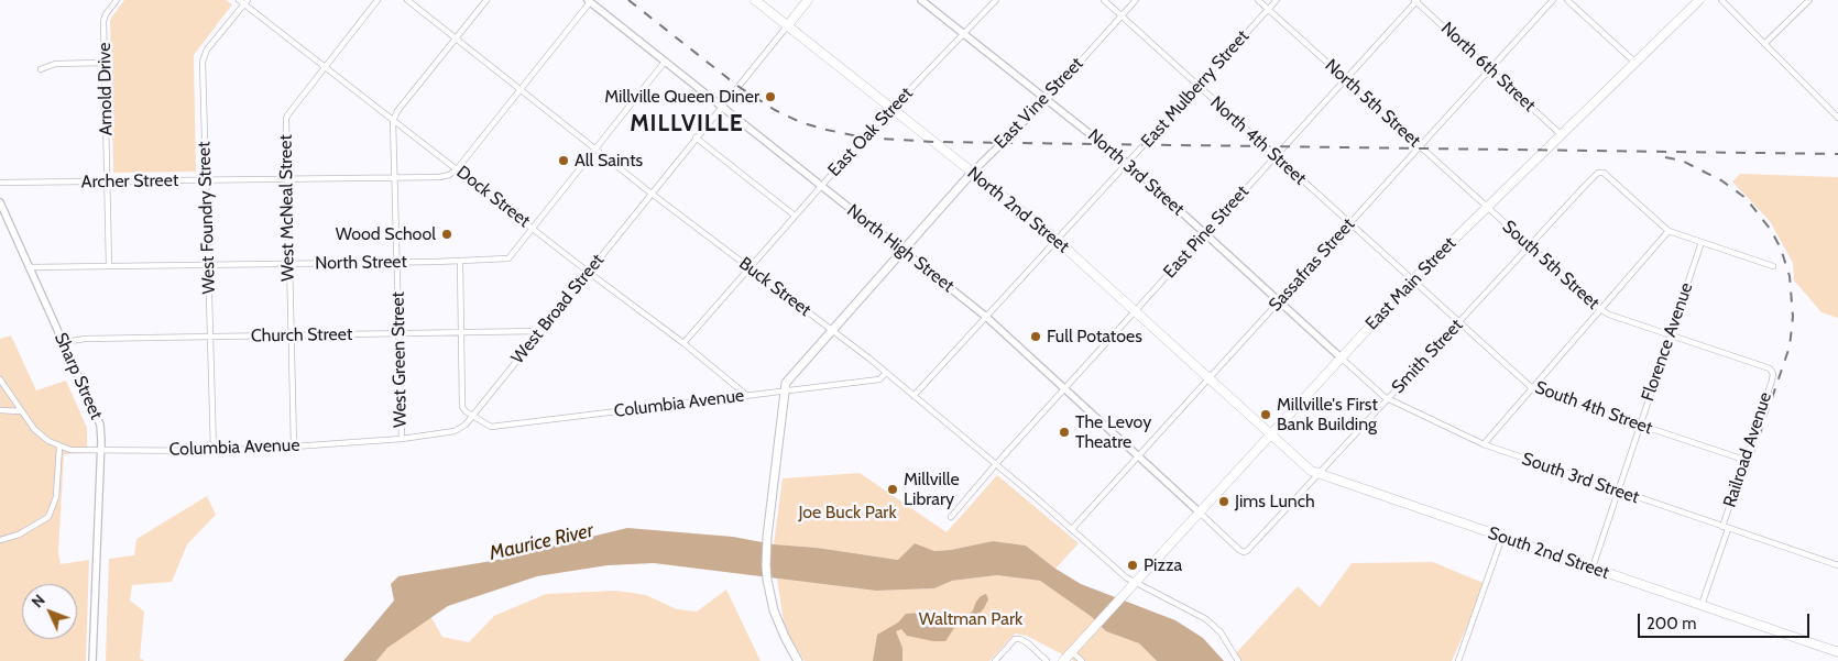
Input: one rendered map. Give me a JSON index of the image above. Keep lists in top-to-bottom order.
{
  "streets": {
    "main road": [
      "East Vine Street",
      "North 2nd Street",
      "East Main Street",
      "South 2nd Street"
    ],
    "street": [
      "North 6th Street",
      "Arnold Drive",
      "East Mulberry Street",
      "North 5th Street",
      "East Oak Street",
      "North 4th Street",
      "North 3rd Street",
      "Archer Street",
      "Dock Street",
      "West McNeal Street",
      "West Foundry Street",
      "East Pine Street",
      "North High Street",
      "North Street",
      "Sassafras Street",
      "South 5th Street",
      "Buck Street",
      "West Broad Street",
      "Church Street",
      "Florence Avenue",
      "Smith Street",
      "West Green Street",
      "Sharp Street",
      "Columbia Avenue",
      "South 4th Street",
      "Railroad Avenue",
      "South 3rd Street"
    ]
  },
  "crossings": [
    ["North 6th Street", "East Pine Street"],
    ["North 6th Street", "Sassafras Street"],
    ["North 6th Street", "East Main Street"],
    ["Arnold Drive", "Archer Street"],
    ["Arnold Drive", "North Street"],
    ["East Mulberry Street", "North 5th Street"],
    ["East Mulberry Street", "North 4th Street"],
    ["East Mulberry Street", "North 3rd Street"],
    ["East Mulberry Street", "North 2nd Street"],
    ["East Mulberry Street", "North High Street"],
    ["East Mulberry Street", "Buck Street"],
    ["East Vine Street", "North 4th Street"],
    ["East Vine Street", "North 3rd Street"],
    ["East Vine Street", "North 2nd Street"],
    ["East Vine Street", "North High Street"],
    ["East Vine Street", "Buck Street"],
    ["East Vine Street", "Columbia Avenue"],
    ["North 5th Street", "East Pine Street"],
    ["North 5th Street", "Sassafras Street"],
    ["North 5th Street", "South 5th Street"],
    ["North 5th Street", "East Main Street"],
    ["East Oak Street", "North 3rd Street"],
    ["East Oak Street", "Dock Street"],
    ["East Oak Street", "North 2nd Street"],
    ["East Oak Street", "North High Street"],
    ["East Oak Street", "Buck Street"],
    ["North 4th Street", "East Pine Street"],
    ["North 4th Street", "Sassafras Street"],
    ["North 4th Street", "East Main Street"],
    ["North 4th Street", "South 4th Street"],
    ["North 3rd Street", "East Pine Street"],
    ["North 3rd Street", "Sassafras Street"],
    ["North 3rd Street", "East Main Street"],
    ["North 3rd Street", "South 3rd Street"],
    ["Archer Street", "Dock Street"],
    ["Archer Street", "West McNeal Street"],
    ["Archer Street", "West Foundry Street"],
    ["Archer Street", "West Green Street"],
    ["Dock Street", "West McNeal Street"],
    ["Dock Street", "West Foundry Street"],
    ["Dock Street", "North Street"],
    ["Dock Street", "West Broad Street"],
    ["Dock Street", "West Green Street"],
    ["Dock Street", "Columbia Avenue"],
    ["West McNeal Street", "North Street"],
    ["West McNeal Street", "Church Street"],
    ["West McNeal Street", "Columbia Avenue"],
    ["North 2nd Street", "East Pine Street"],
    ["North 2nd Street", "Sassafras Street"],
    ["North 2nd Street", "East Main Street"],
    ["North 2nd Street", "West Broad Street"],
    ["North 2nd Street", "South 2nd Street"],
    ["West Foundry Street", "North Street"],
    ["West Foundry Street", "Church Street"],
    ["West Foundry Street", "Columbia Avenue"],
    ["East Pine Street", "North High Street"],
    ["East Pine Street", "Buck Street"],
    ["North High Street", "Sassafras Street"],
    ["North High Street", "East Main Street"],
    ["North High Street", "West Broad Street"],
    ["North High Street", "Smith Street"],
    ["North Street", "West Green Street"],
    ["North Street", "Sharp Street"],
    ["Sassafras Street", "Buck Street"],
    ["South 5th Street", "East Main Street"],
    ["South 5th Street", "Florence Avenue"],
    ["South 5th Street", "Smith Street"],
    ["South 5th Street", "Railroad Avenue"],
    ["East Main Street", "Buck Street"],
    ["East Main Street", "Smith Street"],
    ["East Main Street", "South 4th Street"],
    ["East Main Street", "South 3rd Street"],
    ["East Main Street", "South 2nd Street"],
    ["Buck Street", "West Broad Street"],
    ["Buck Street", "Columbia Avenue"],
    ["West Broad Street", "Church Street"],
    ["West Broad Street", "Columbia Avenue"],
    ["Church Street", "West Green Street"],
    ["Church Street", "Sharp Street"],
    ["Florence Avenue", "South 4th Street"],
    ["Florence Avenue", "South 3rd Street"],
    ["Florence Avenue", "South 2nd Street"],
    ["Smith Street", "South 4th Street"],
    ["Smith Street", "South 3rd Street"],
    ["Smith Street", "South 2nd Street"],
    ["West Green Street", "Columbia Avenue"],
    ["Sharp Street", "Columbia Avenue"],
    ["South 4th Street", "Railroad Avenue"],
    ["Railroad Avenue", "South 3rd Street"],
    ["Railroad Avenue", "South 2nd Street"]
  ],
  "districts": ["MILLVILLE"],
  "water": ["Maurice River"],
  "parks": ["Joe Buck Park", "Waltman Park"],
  "places": [
    "Millville Queen Diner",
    "All Saints",
    "Wood School",
    "Full Potatoes",
    "Millville's First Bank Building",
    "The Levoy Theatre",
    "Millville Library",
    "Jims Lunch",
    "Pizza"
  ],
  "scale_bar": "200 m",
  "north": "top left"
}
